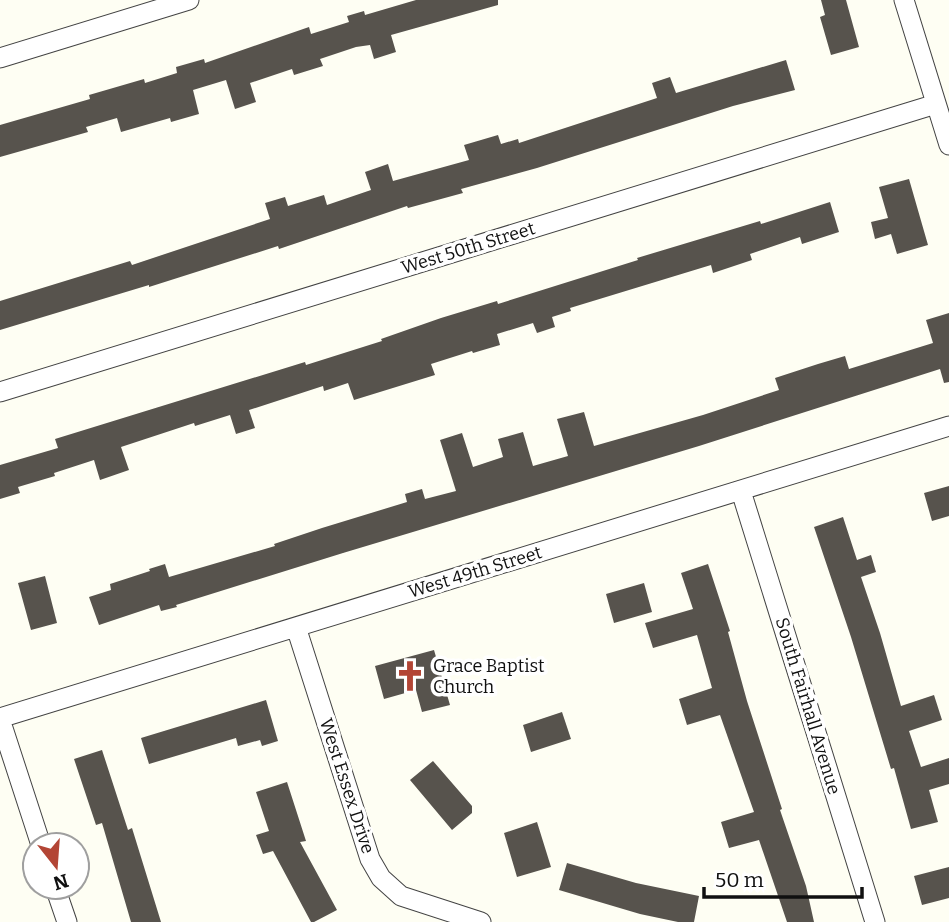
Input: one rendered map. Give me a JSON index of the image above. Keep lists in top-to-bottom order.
{
  "streets": {
    "street": [
      "West 50th Street",
      "West 49th Street",
      "South Fairhall Avenue",
      "West Essex Drive"
    ]
  },
  "crossings": [
    ["West 49th Street", "South Fairhall Avenue"],
    ["West 49th Street", "West Essex Drive"]
  ],
  "places": {
    "church": ["Grace Baptist Church"]
  },
  "scale_bar": "50 m",
  "north": "bottom"
}
